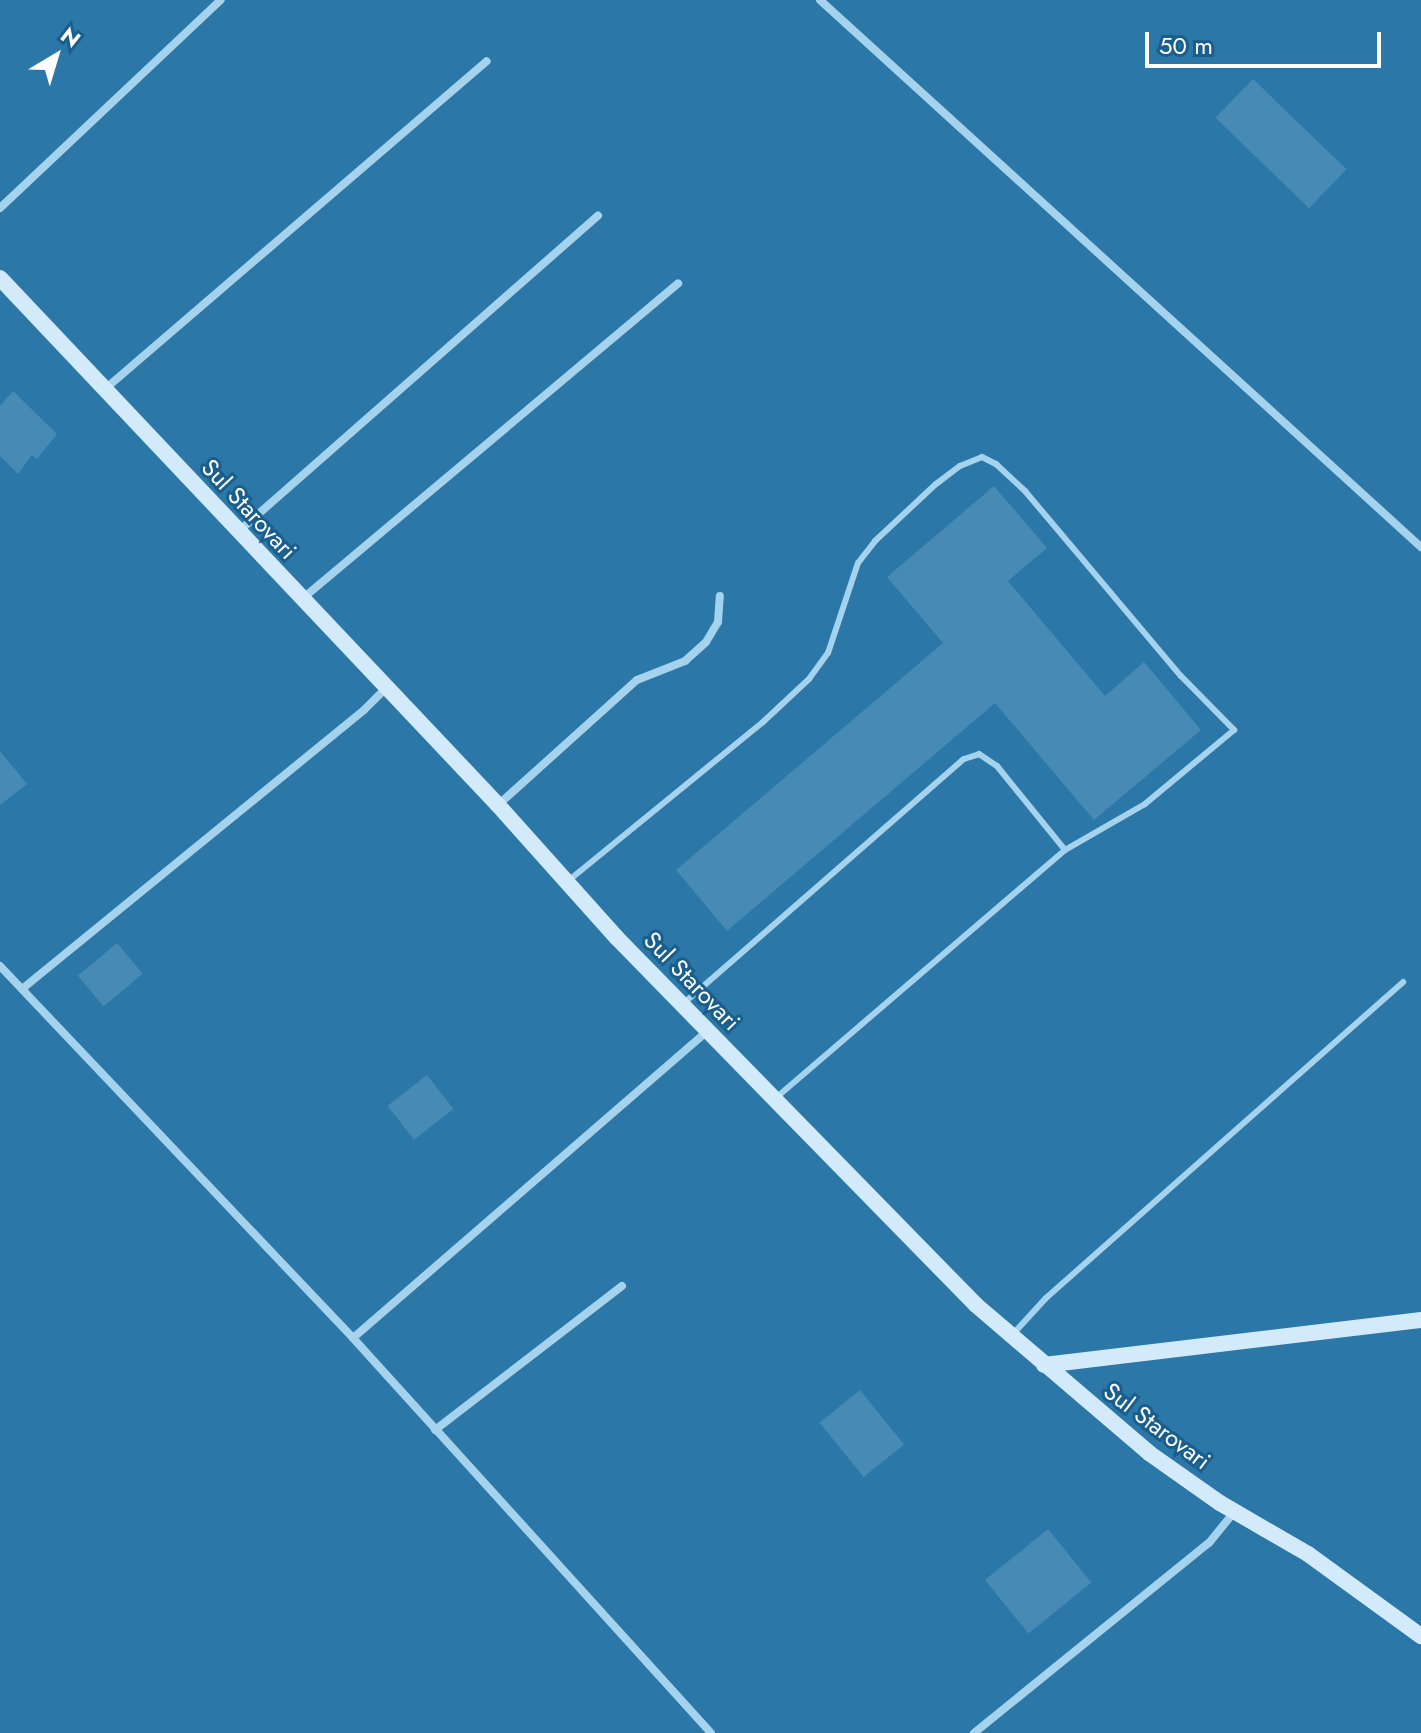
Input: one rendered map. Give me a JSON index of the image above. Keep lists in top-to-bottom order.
{
  "streets": {
    "main road": ["Sul Starovari"]
  },
  "scale_bar": "50 m",
  "north": "top right"
}
